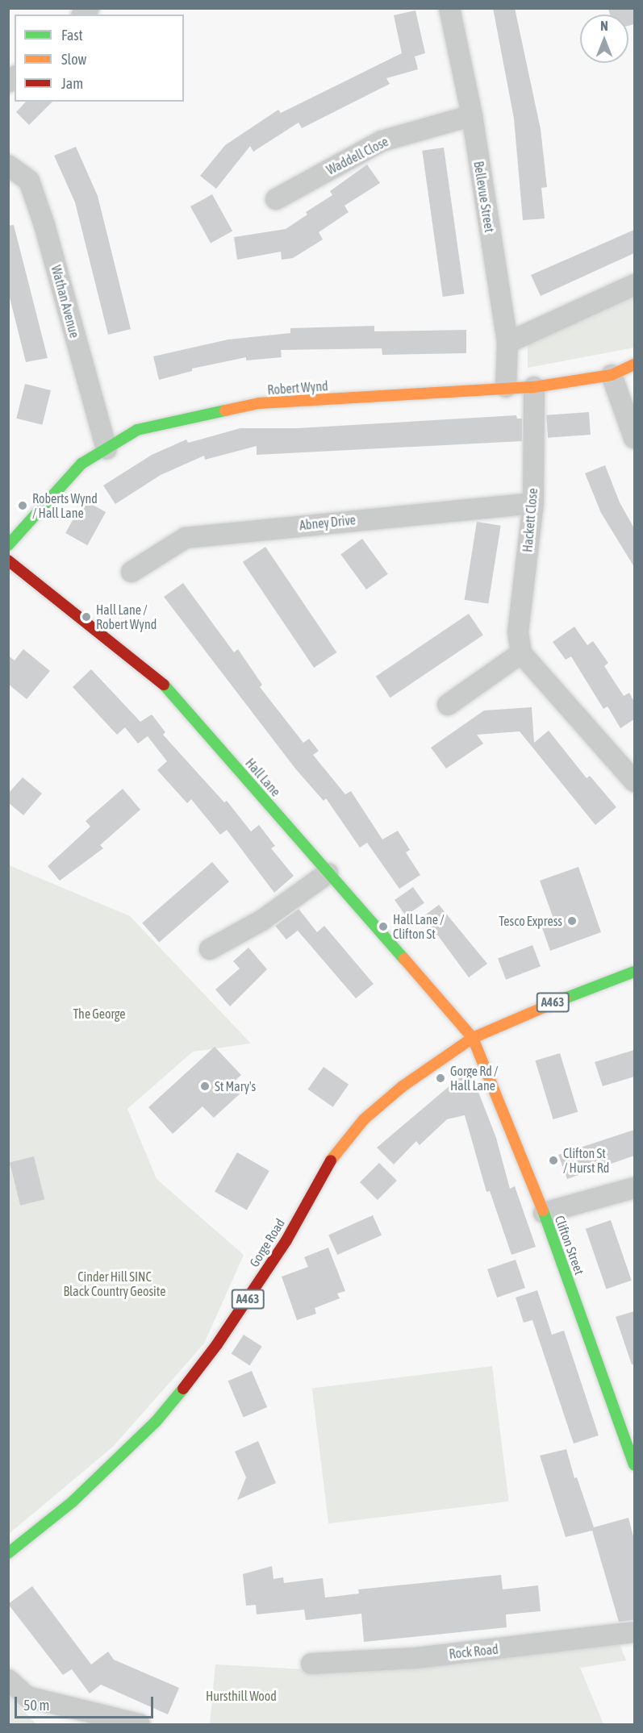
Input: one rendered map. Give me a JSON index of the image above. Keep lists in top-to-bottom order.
{
  "streets": {
    "street": [
      "Waddell Close",
      "Bellevue Street",
      "Wathan Avenue",
      "Robert Wynd",
      "Hackett Close",
      "Abney Drive",
      "Hall Lane",
      "A463",
      "Gorge Road",
      "Clifton Street",
      "Rock Road"
    ]
  },
  "crossings": [
    ["Waddell Close", "Bellevue Street"],
    ["Bellevue Street", "Robert Wynd"],
    ["Wathan Avenue", "Robert Wynd"],
    ["Robert Wynd", "Hackett Close"],
    ["Hackett Close", "Abney Drive"],
    ["Hall Lane", "A463"],
    ["Hall Lane", "Gorge Road"],
    ["Hall Lane", "Clifton Street"],
    ["A463", "Gorge Road"],
    ["A463", "Clifton Street"],
    ["Gorge Road", "Clifton Street"]
  ],
  "parks": ["The George", "Cinder Hill SINC Black Country Geosite", "Hursthill Wood"],
  "places": [
    "Roberts Wynd / Hall Lane",
    "Hall Lane / Robert Wynd",
    "Tesco Express",
    "Hall Lane / Clifton St",
    "Gorge Rd / Hall Lane",
    "St Mary's",
    "Clifton St / Hurst Rd"
  ],
  "legend": ["Fast", "Slow", "Jam"],
  "scale_bar": "50 m",
  "north": "top"
}
